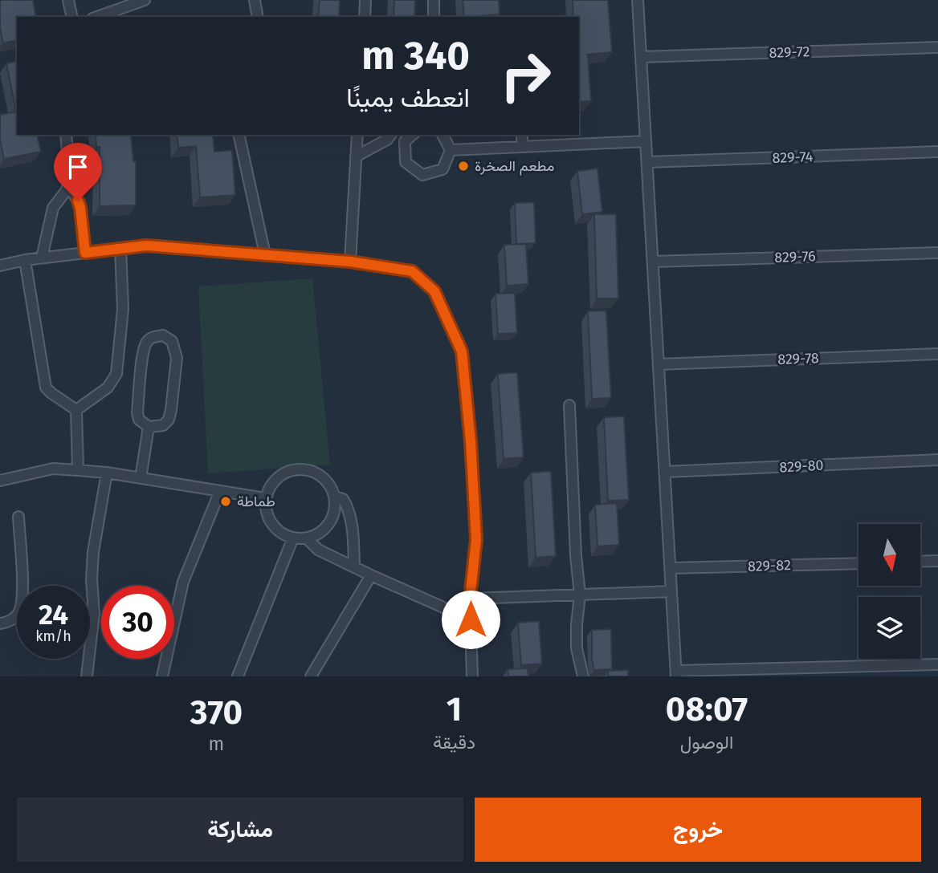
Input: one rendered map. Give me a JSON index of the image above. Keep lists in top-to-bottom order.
{
  "streets": {
    "street": [
      "829-72",
      "829-74",
      "829-76",
      "829-78",
      "829-80",
      "829-82"
    ]
  },
  "places": ["مطعم الصخرة", "طماطة"],
  "north": "bottom",
  "page": {
    "turn": ["340 m", "انعطف يمينًا"],
    "speed": "24 km/h",
    "limit": "30",
    "eta": [
      "08:07",
      "الوصول",
      "1",
      "دقيقة",
      "370",
      "m"
    ],
    "buttons": ["خروج", "مشاركة"]
  }
}
